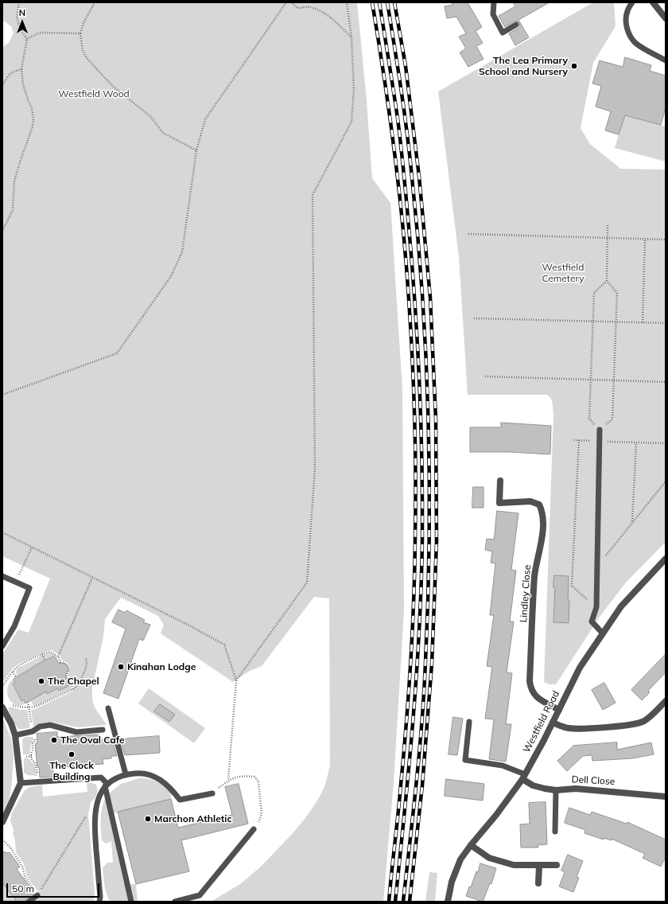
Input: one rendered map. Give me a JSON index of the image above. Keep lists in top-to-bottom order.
{
  "streets": {
    "street": ["Lindley Close", "Westfield Road", "Dell Close"]
  },
  "crossings": [
    ["Lindley Close", "Westfield Road"],
    ["Westfield Road", "Dell Close"]
  ],
  "parks": ["Westfield Wood", "Westfield Cemetery"],
  "places": [
    "The Lea Primary School and Nursery",
    "Kinahan Lodge",
    "The Chapel",
    "The Oval Cafe",
    "The Clock Building",
    "Marchon Athletic"
  ],
  "scale_bar": "50 m",
  "north": "top"
}
